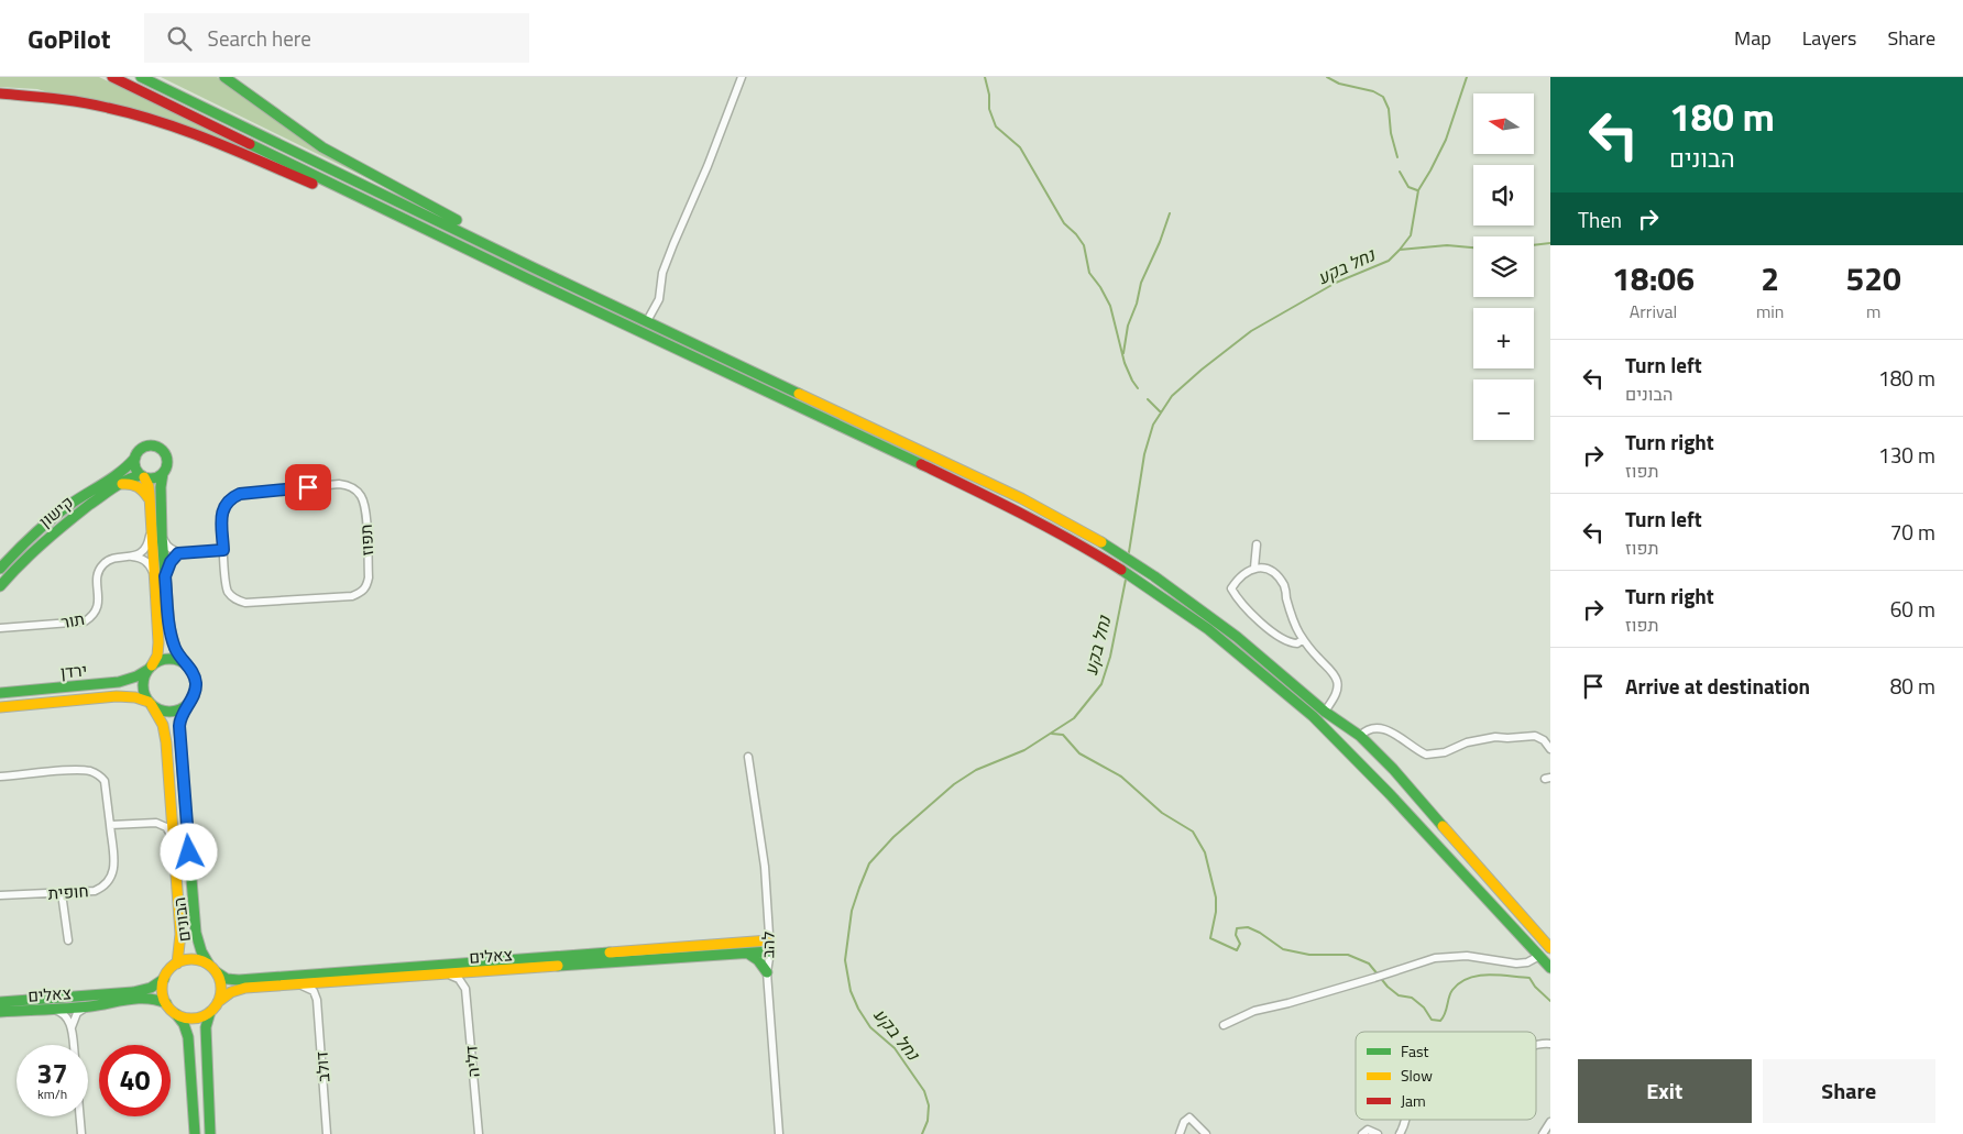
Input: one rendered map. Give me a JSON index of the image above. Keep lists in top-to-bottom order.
{
  "streets": {
    "main road": [
      "קישון",
      "ירדן",
      "הבונים",
      "צאלים"
    ],
    "street": [
      "תפוז",
      "תור",
      "חופית",
      "להב",
      "דליה",
      "דולב"
    ]
  },
  "crossings": [
    ["ירדן", "הבונים"],
    ["הבונים", "צאלים"],
    ["להב", "צאלים"]
  ],
  "water": ["נחל בקע"],
  "legend": ["Fast", "Slow", "Jam"],
  "north": "left",
  "page": {
    "header": "GoPilot",
    "search": "Search here",
    "nav": ["Map", "Layers", "Share"],
    "turn": ["180 m", "הבונים"],
    "map_buttons": ["+", "−"],
    "then": "Then",
    "eta": [
      "18:06",
      "Arrival",
      "2",
      "min",
      "520",
      "m"
    ],
    "list": [
      {
        "name": "Turn left",
        "note": "הבונים",
        "value": "180 m"
      },
      {
        "name": "Turn right",
        "note": "תפוז",
        "value": "130 m"
      },
      {
        "name": "Turn left",
        "note": "תפוז",
        "value": "70 m"
      },
      {
        "name": "Turn right",
        "note": "תפוז",
        "value": "60 m"
      },
      {
        "name": "Arrive at destination",
        "value": "80 m"
      }
    ],
    "speed": "37 km/h",
    "limit": "40",
    "buttons": ["Exit", "Share"]
  }
}
